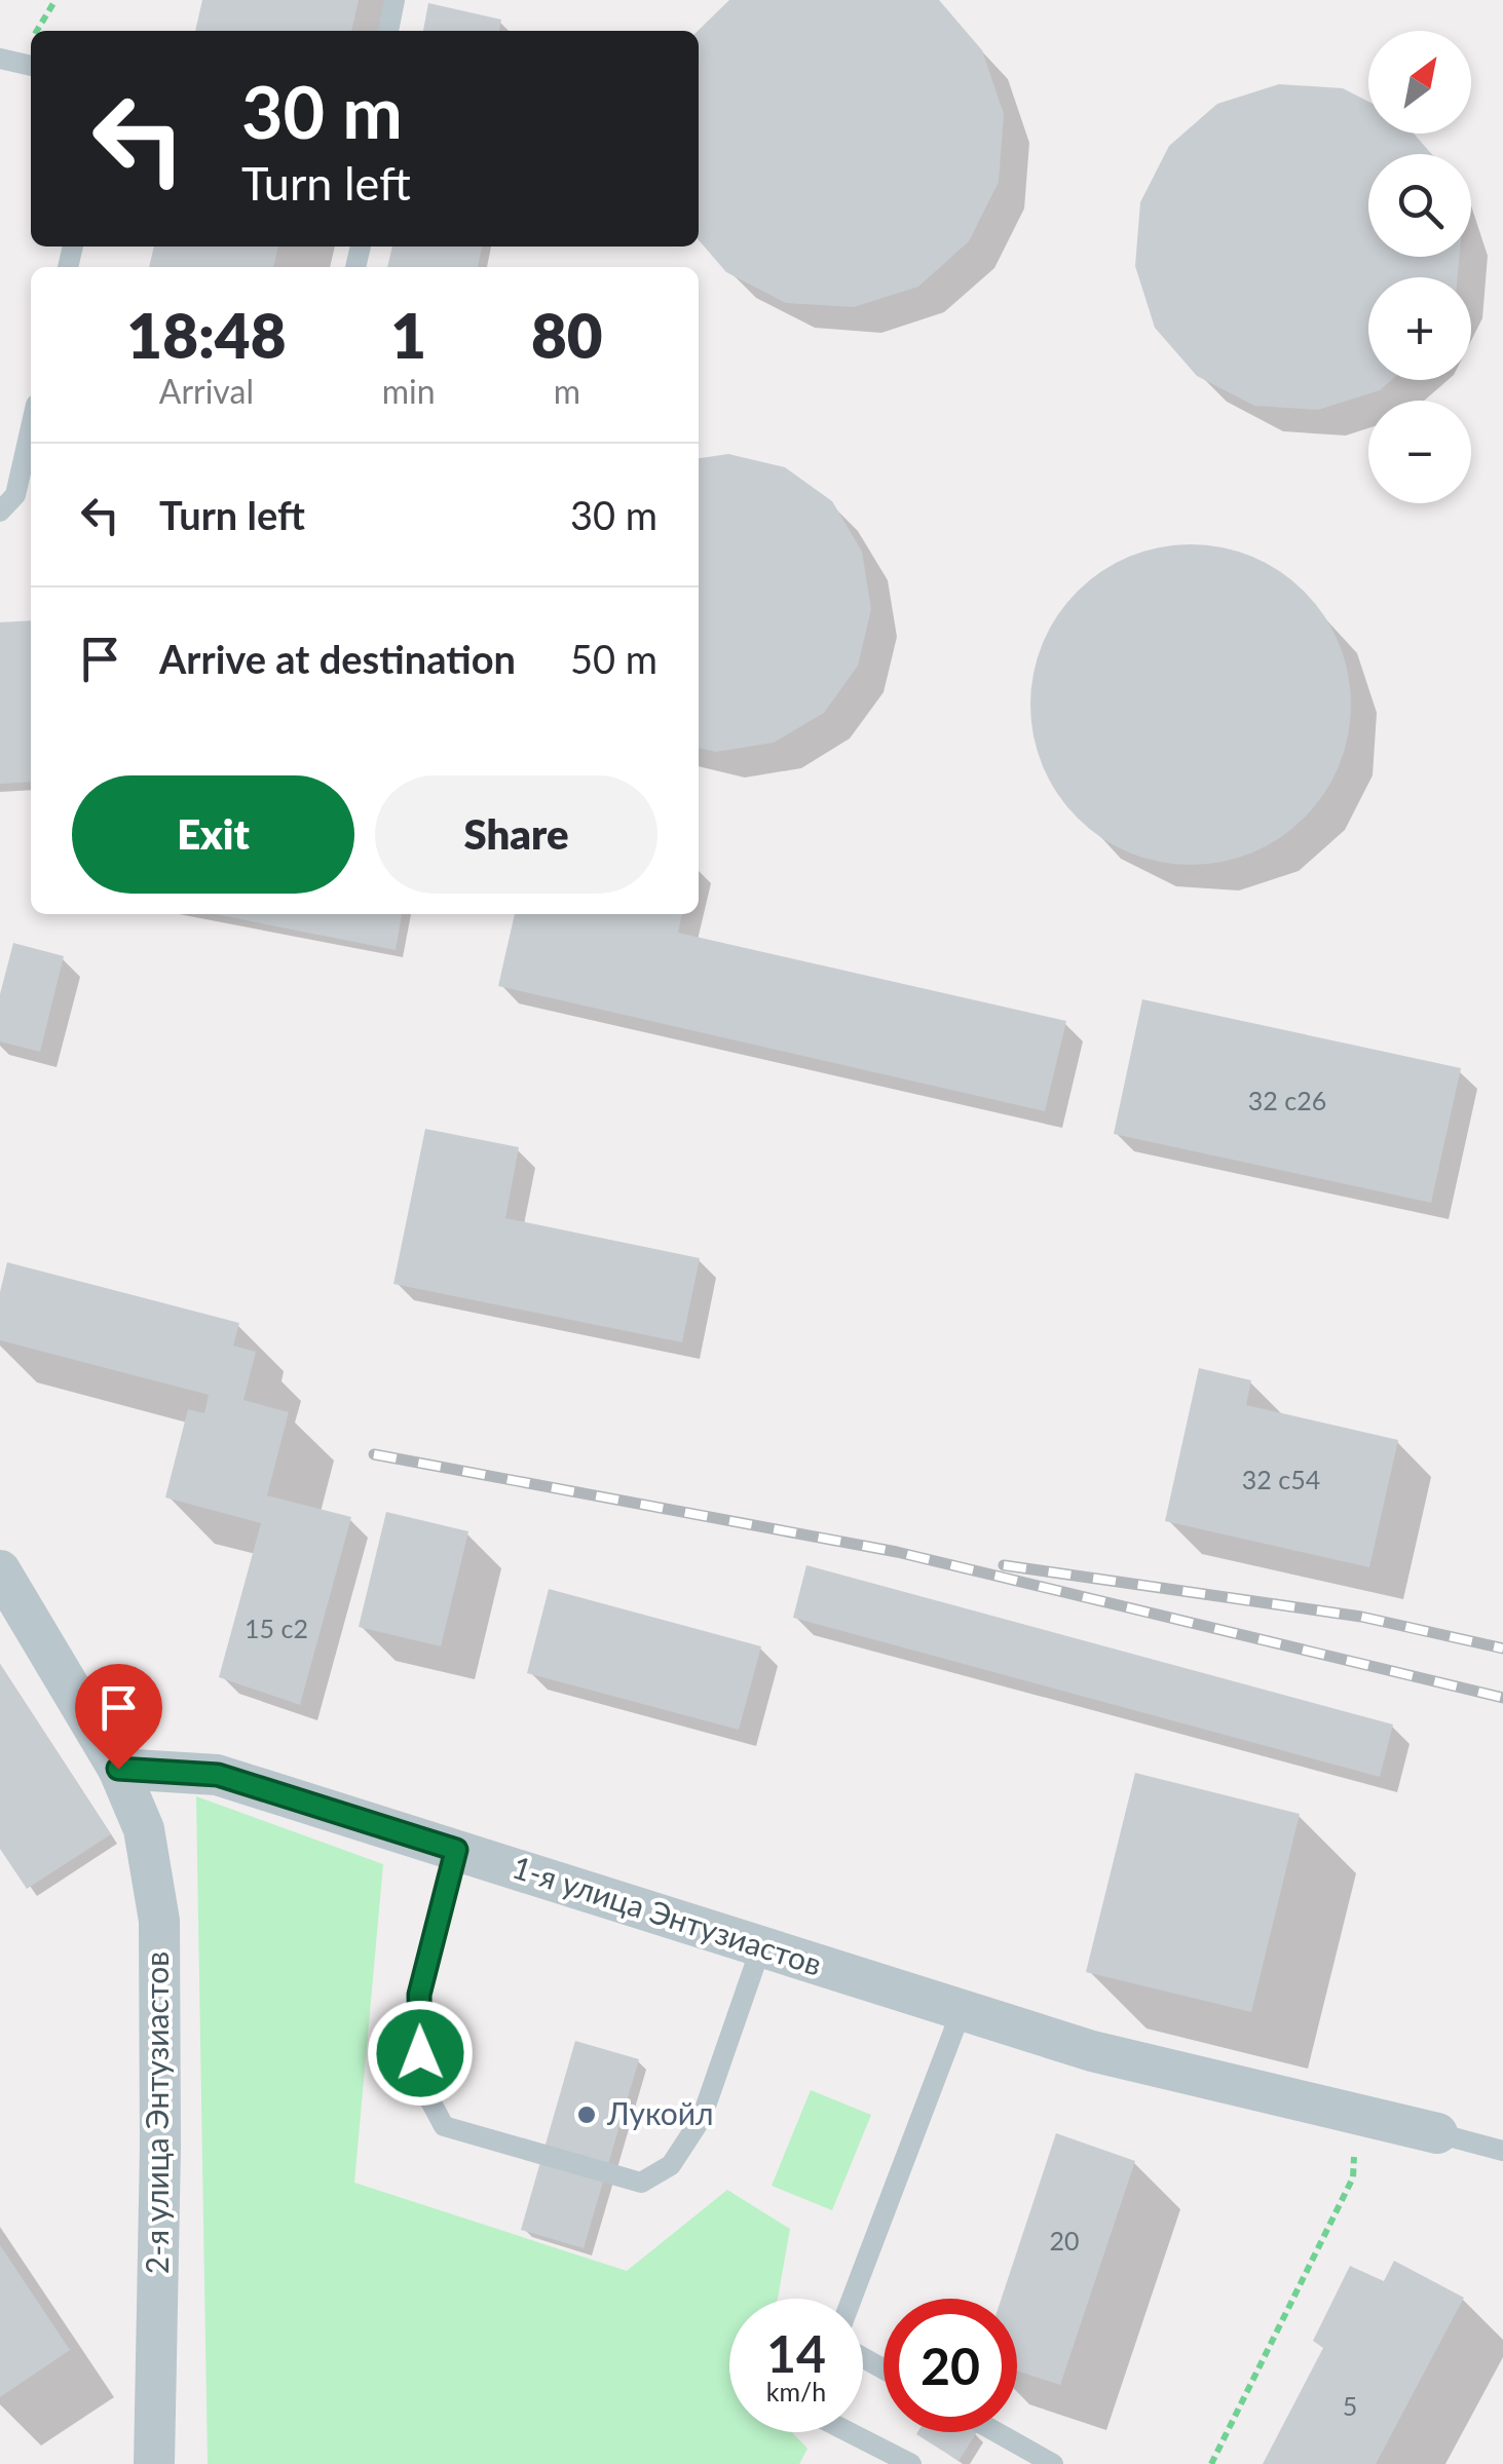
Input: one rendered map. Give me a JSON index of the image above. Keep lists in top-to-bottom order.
{
  "streets": {
    "street": ["1-я улица Энтузиастов", "2-я улица Энтузиастов"]
  },
  "crossings": [
    ["1-я улица Энтузиастов", "2-я улица Энтузиастов"]
  ],
  "places": ["Лукойл"],
  "house_numbers": [
    "32 с26",
    "32 с54",
    "15 с2",
    "20",
    "5"
  ],
  "north": "top right",
  "page": {
    "map_buttons": ["+", "−"],
    "turn": ["30 m", "Turn left"],
    "eta": [
      "18:48",
      "Arrival",
      "1",
      "min",
      "80",
      "m"
    ],
    "list": [
      {
        "name": "Turn left",
        "value": "30 m"
      },
      {
        "name": "Arrive at destination",
        "value": "50 m"
      }
    ],
    "buttons": ["Exit", "Share"],
    "speed": "14 km/h",
    "limit": "20"
  }
}
